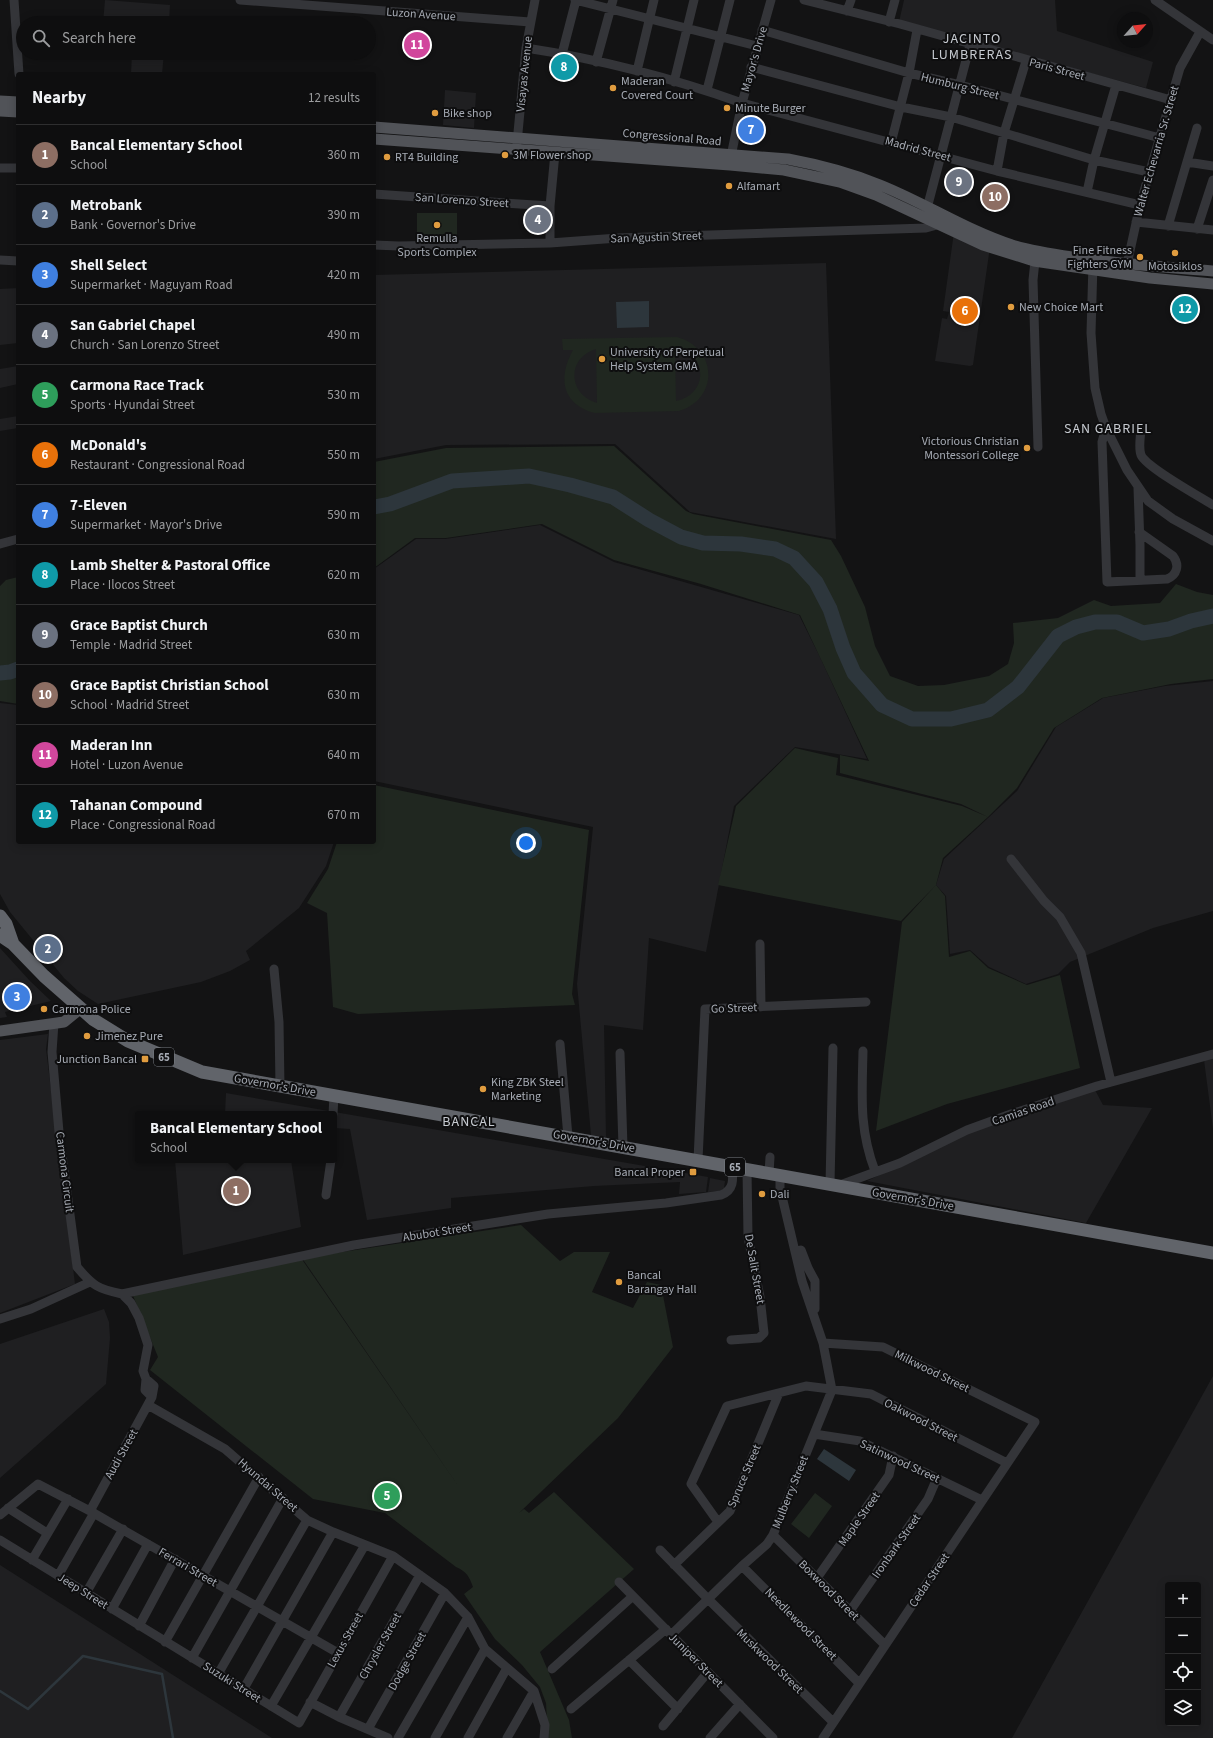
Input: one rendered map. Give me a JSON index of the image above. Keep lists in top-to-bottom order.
{
  "streets": {
    "highway": ["65", "Governor's Drive"],
    "main road": ["Congressional Road"],
    "street": [
      "Luzon Avenue",
      "Mayor's Drive",
      "Paris Street",
      "Visayas Avenue",
      "Humburg Street",
      "Madrid Street",
      "Walter Echevarria Sr. Street",
      "San Lorenzo Street",
      "San Agustin Street",
      "Go Street",
      "Camias Road",
      "Carmona Circuit",
      "Abubot Street",
      "De Salit Street",
      "Milkwood Street",
      "Oakwood Street",
      "Audi Street",
      "Satinwood Street",
      "Spruce Street",
      "Hyundai Street",
      "Mulberry Street",
      "Maple Street",
      "Ironbark Street",
      "Ferrari Street",
      "Cedar Street",
      "Boxwood Street",
      "Jeep Street",
      "Needlewood Street",
      "Lexus Street",
      "Chrysler Street",
      "Juniper Street",
      "Dodge Street",
      "Muskwood Street",
      "Suzuki Street"
    ]
  },
  "crossings": [
    ["Luzon Avenue", "Visayas Avenue"],
    ["Mayor's Drive", "Humburg Street"],
    ["Mayor's Drive", "Congressional Road"],
    ["Mayor's Drive", "Madrid Street"],
    ["Paris Street", "Walter Echevarria Sr. Street"],
    ["Visayas Avenue", "Congressional Road"],
    ["Visayas Avenue", "Madrid Street"],
    ["Humburg Street", "Walter Echevarria Sr. Street"],
    ["Congressional Road", "Walter Echevarria Sr. Street"],
    ["Congressional Road", "San Agustin Street"],
    ["Madrid Street", "Walter Echevarria Sr. Street"],
    ["Go Street", "Governor's Drive"],
    ["Governor's Drive", "Camias Road"],
    ["Governor's Drive", "Abubot Street"],
    ["Governor's Drive", "De Salit Street"],
    ["Carmona Circuit", "Abubot Street"],
    ["Milkwood Street", "Cedar Street"],
    ["Oakwood Street", "Spruce Street"],
    ["Oakwood Street", "Mulberry Street"],
    ["Oakwood Street", "Cedar Street"],
    ["Audi Street", "Hyundai Street"],
    ["Audi Street", "Ferrari Street"],
    ["Audi Street", "Jeep Street"],
    ["Satinwood Street", "Mulberry Street"],
    ["Satinwood Street", "Maple Street"],
    ["Satinwood Street", "Ironbark Street"],
    ["Satinwood Street", "Cedar Street"],
    ["Spruce Street", "Muskwood Street"],
    ["Hyundai Street", "Lexus Street"],
    ["Hyundai Street", "Chrysler Street"],
    ["Hyundai Street", "Dodge Street"],
    ["Mulberry Street", "Boxwood Street"],
    ["Mulberry Street", "Needlewood Street"],
    ["Mulberry Street", "Juniper Street"],
    ["Mulberry Street", "Muskwood Street"],
    ["Maple Street", "Boxwood Street"],
    ["Ironbark Street", "Boxwood Street"],
    ["Ferrari Street", "Lexus Street"],
    ["Cedar Street", "Boxwood Street"],
    ["Cedar Street", "Needlewood Street"],
    ["Cedar Street", "Muskwood Street"],
    ["Jeep Street", "Suzuki Street"],
    ["Lexus Street", "Suzuki Street"]
  ],
  "districts": ["JACINTO LUMBRERAS", "SAN GABRIEL", "BANCAL"],
  "places": {
    "other": [
      "Maderan Covered Court",
      "Minute Burger",
      "Bike shop",
      "3M Flower shop",
      "RT4 Building",
      "Alfamart",
      "Remulla Sports Complex",
      "Motosiklos",
      "Fine Fitness Fighters GYM",
      "New Choice Mart",
      "University of Perpetual Help System GMA",
      "Victorious Christian Montessori College",
      "Carmona Police",
      "Jimenez Pure",
      "King ZBK Steel Marketing",
      "Dali",
      "Bancal Barangay Hall"
    ],
    "transit": ["Junction Bancal", "Bancal Proper"]
  },
  "north": "top right",
  "page": {
    "search": "Search here",
    "pins": [
      "11",
      "8",
      "7",
      "9",
      "10",
      "4",
      "12",
      "6",
      "2",
      "3",
      "1",
      "5"
    ],
    "heading": ["Nearby", "12 results"],
    "list": [
      {
        "mark": "1",
        "name": "Bancal Elementary School",
        "note": "School",
        "value": "360 m"
      },
      {
        "mark": "2",
        "name": "Metrobank",
        "note": "Bank · Governor's Drive",
        "value": "390 m"
      },
      {
        "mark": "3",
        "name": "Shell Select",
        "note": "Supermarket · Maguyam Road",
        "value": "420 m"
      },
      {
        "mark": "4",
        "name": "San Gabriel Chapel",
        "note": "Church · San Lorenzo Street",
        "value": "490 m"
      },
      {
        "mark": "5",
        "name": "Carmona Race Track",
        "note": "Sports · Hyundai Street",
        "value": "530 m"
      },
      {
        "mark": "6",
        "name": "McDonald's",
        "note": "Restaurant · Congressional Road",
        "value": "550 m"
      },
      {
        "mark": "7",
        "name": "7-Eleven",
        "note": "Supermarket · Mayor's Drive",
        "value": "590 m"
      },
      {
        "mark": "8",
        "name": "Lamb Shelter & Pastoral Office",
        "note": "Place · Ilocos Street",
        "value": "620 m"
      },
      {
        "mark": "9",
        "name": "Grace Baptist Church",
        "note": "Temple · Madrid Street",
        "value": "630 m"
      },
      {
        "mark": "10",
        "name": "Grace Baptist Christian School",
        "note": "School · Madrid Street",
        "value": "630 m"
      },
      {
        "mark": "11",
        "name": "Maderan Inn",
        "note": "Hotel · Luzon Avenue",
        "value": "640 m"
      },
      {
        "mark": "12",
        "name": "Tahanan Compound",
        "note": "Place · Congressional Road",
        "value": "670 m"
      }
    ],
    "popup": ["Bancal Elementary School", "School"],
    "map_buttons": ["+", "−"]
  }
}
